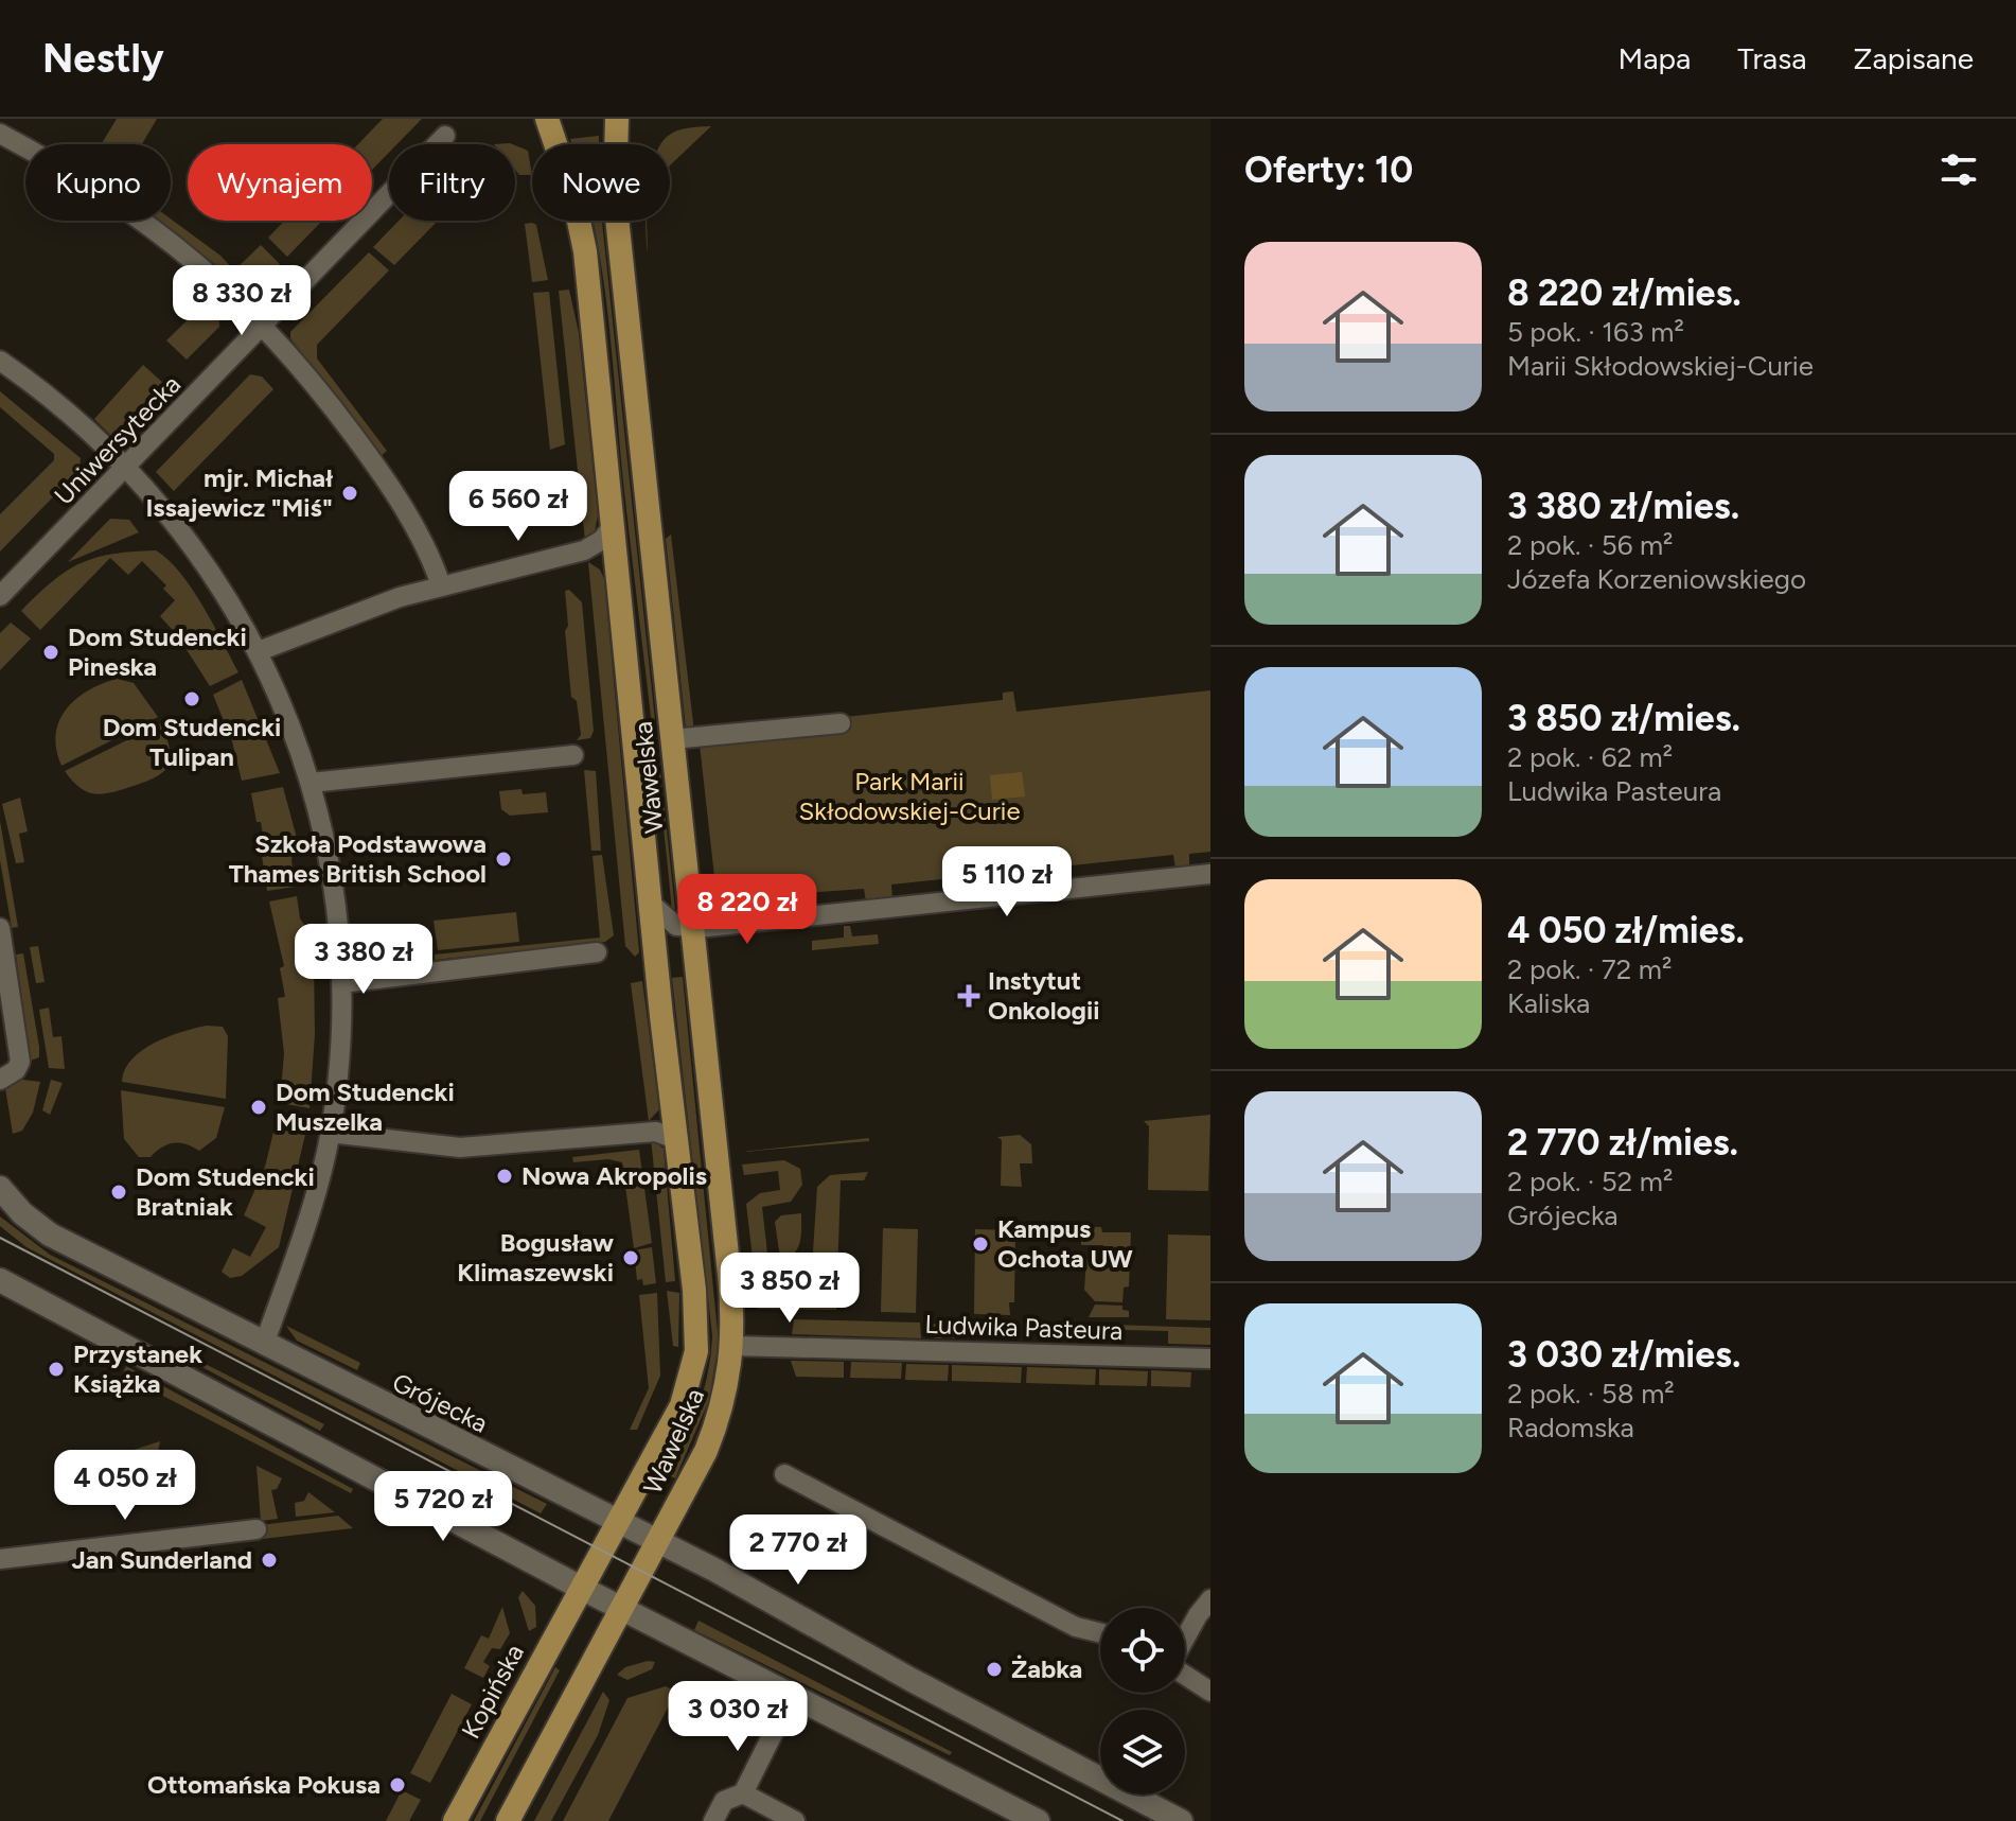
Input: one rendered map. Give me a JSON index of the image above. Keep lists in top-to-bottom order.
{
  "streets": {
    "main road": ["Wawelska", "Grójecka", "Kopińska"],
    "street": ["Uniwersytecka", "Ludwika Pasteura"]
  },
  "crossings": [
    ["Wawelska", "Ludwika Pasteura"],
    ["Wawelska", "Grójecka"],
    ["Wawelska", "Kopińska"]
  ],
  "parks": ["Park Marii Skłodowskiej-Curie"],
  "places": {
    "other": [
      "mjr. Michał Issajewicz \"Miś\"",
      "Dom Studencki Pineska",
      "Dom Studencki Tulipan",
      "Szkoła Podstawowa Thames British School",
      "Dom Studencki Muszelka",
      "Nowa Akropolis",
      "Dom Studencki Bratniak",
      "Kampus Ochota UW",
      "Bogusław Klimaszewski",
      "Przystanek Książka",
      "Jan Sunderland",
      "Żabka",
      "Ottomańska Pokusa"
    ],
    "health": ["Instytut Onkologii"]
  },
  "page": {
    "header": "Nestly",
    "nav": ["Mapa", "Trasa", "Zapisane"],
    "heading": "Oferty: 10",
    "chip": [
      "Kupno",
      "Wynajem",
      "Filtry",
      "Nowe"
    ],
    "list": [
      {
        "name": "8 220 zł/mies.",
        "note": "5 pok. · 163 m² · Marii Skłodowskiej-Curie"
      },
      {
        "name": "3 380 zł/mies.",
        "note": "2 pok. · 56 m² · Józefa Korzeniowskiego"
      },
      {
        "name": "3 850 zł/mies.",
        "note": "2 pok. · 62 m² · Ludwika Pasteura"
      },
      {
        "name": "4 050 zł/mies.",
        "note": "2 pok. · 72 m² · Kaliska"
      },
      {
        "name": "2 770 zł/mies.",
        "note": "2 pok. · 52 m² · Grójecka"
      },
      {
        "name": "3 030 zł/mies.",
        "note": "2 pok. · 58 m² · Radomska"
      }
    ],
    "price": [
      "8 330 zł",
      "6 560 zł",
      "5 110 zł",
      "8 220 zł",
      "3 380 zł",
      "3 850 zł",
      "4 050 zł",
      "5 720 zł",
      "2 770 zł",
      "3 030 zł"
    ]
  }
}
